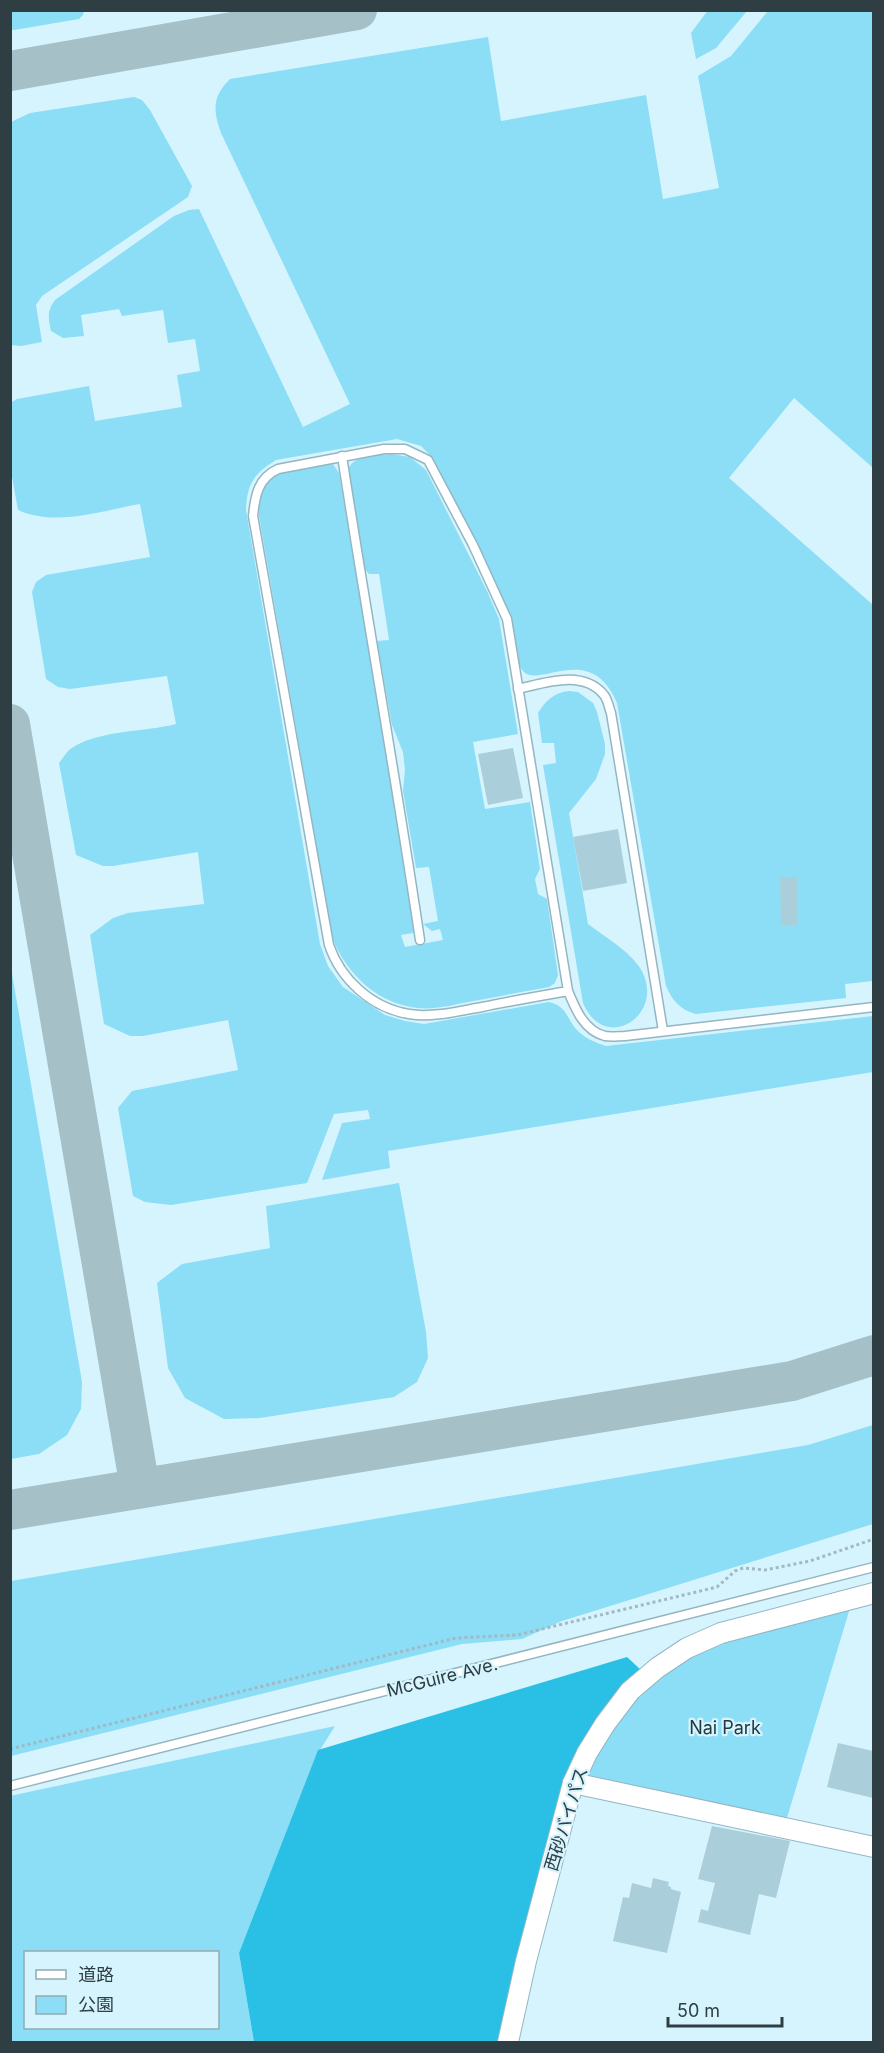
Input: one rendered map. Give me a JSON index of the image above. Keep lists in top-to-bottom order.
{
  "streets": {
    "street": ["西砂バイパス"],
    "lane": ["McGuire Ave."]
  },
  "parks": ["Nai Park"],
  "legend": ["道路", "公園"],
  "scale_bar": "50 m"
}
